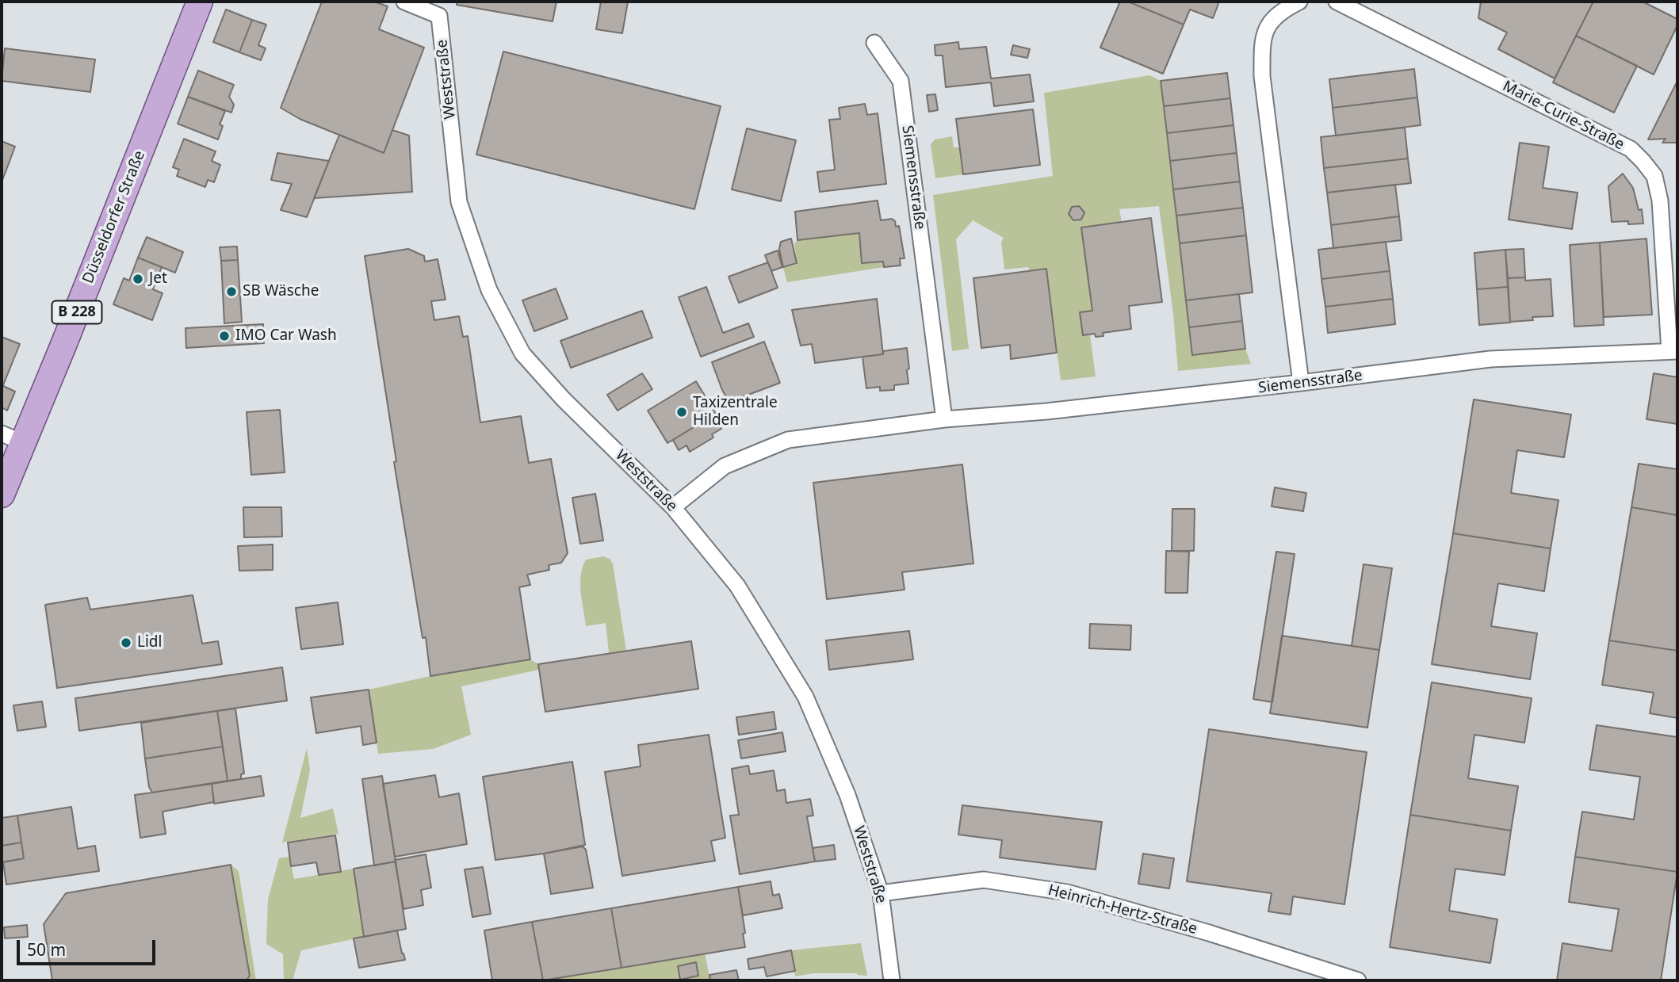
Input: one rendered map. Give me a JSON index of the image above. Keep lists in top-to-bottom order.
{
  "streets": {
    "main road": ["Düsseldorfer Straße", "B 228"],
    "street": [
      "Weststraße",
      "Marie-Curie-Straße",
      "Siemensstraße",
      "Heinrich-Hertz-Straße"
    ]
  },
  "crossings": [
    ["Weststraße", "Siemensstraße"],
    ["Weststraße", "Heinrich-Hertz-Straße"],
    ["Marie-Curie-Straße", "Siemensstraße"]
  ],
  "places": [
    "Jet",
    "SB Wäsche",
    "IMO Car Wash",
    "Taxizentrale Hilden",
    "Lidl"
  ],
  "scale_bar": "50 m"
}
